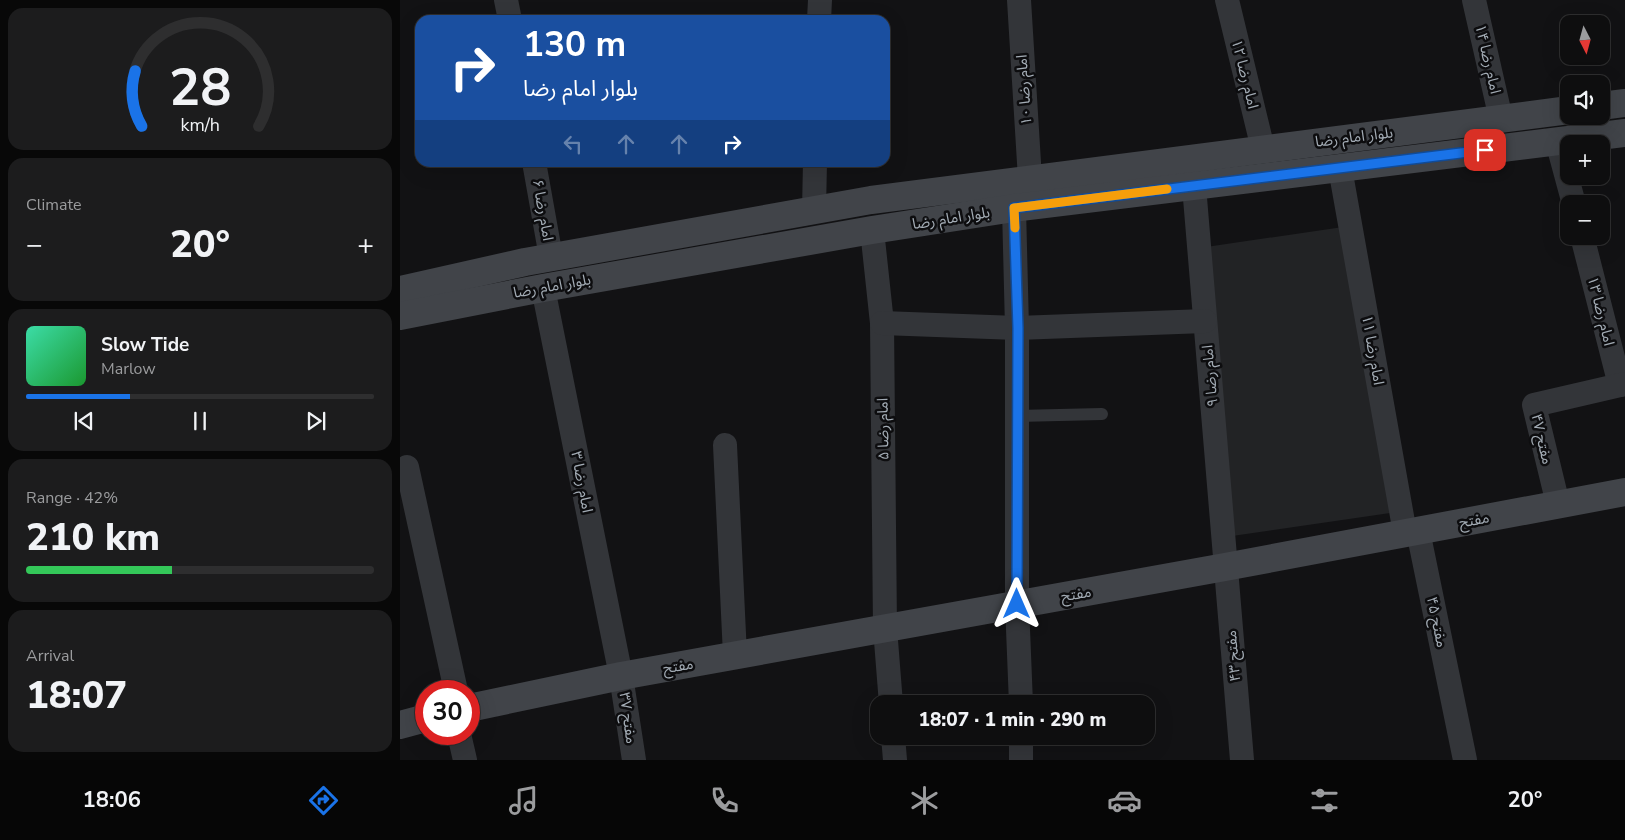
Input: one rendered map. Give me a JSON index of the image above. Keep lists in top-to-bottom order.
{
  "streets": {
    "main road": ["بلوار امام رضا", "مفتح"],
    "street": [
      "امام رضا ۱۴",
      "امام رضا ۱۲",
      "امام رضا ۱۰",
      "امام رضا ۶",
      "امام رضا ۱۳",
      "امام رضا ۱۱",
      "امام رضا ۹",
      "امام رضا ۵",
      "مفتح ۴۷",
      "امام رضا ۳",
      "مفتح ۴۵",
      "مفتح ۴۳",
      "مفتح ۳۷"
    ]
  },
  "crossings": [
    ["امام رضا ۱۴", "بلوار امام رضا"],
    ["امام رضا ۱۲", "بلوار امام رضا"],
    ["امام رضا ۱۰", "بلوار امام رضا"],
    ["بلوار امام رضا", "امام رضا ۶"],
    ["بلوار امام رضا", "امام رضا ۱۱"],
    ["بلوار امام رضا", "امام رضا ۹"],
    ["بلوار امام رضا", "امام رضا ۵"],
    ["بلوار امام رضا", "امام رضا ۳"],
    ["امام رضا ۱۳", "مفتح ۴۷"],
    ["امام رضا ۱۱", "مفتح"],
    ["امام رضا ۱۱", "مفتح ۴۵"],
    ["امام رضا ۹", "مفتح"],
    ["امام رضا ۹", "مفتح ۴۳"],
    ["امام رضا ۵", "مفتح"],
    ["مفتح ۴۷", "مفتح"],
    ["امام رضا ۳", "مفتح"],
    ["امام رضا ۳", "مفتح ۳۷"],
    ["مفتح", "مفتح ۴۵"],
    ["مفتح", "مفتح ۴۳"],
    ["مفتح", "مفتح ۳۷"]
  ],
  "north": "bottom",
  "page": {
    "map_buttons": ["+", "−"],
    "turn": ["130 m", "بلوار امام رضا"],
    "tile": [
      "Climate",
      ["Range · 42%", "210 km"],
      ["Arrival", "18:07"]
    ],
    "heat": ["−", "20°", "+"],
    "song": ["Slow Tide", "Marlow"],
    "limit": "30",
    "trip": "18:07 · 1 min · 290 m",
    "tabs": ["18:06", "20°"],
    "gauge": ["28", "km/h"]
  }
}
